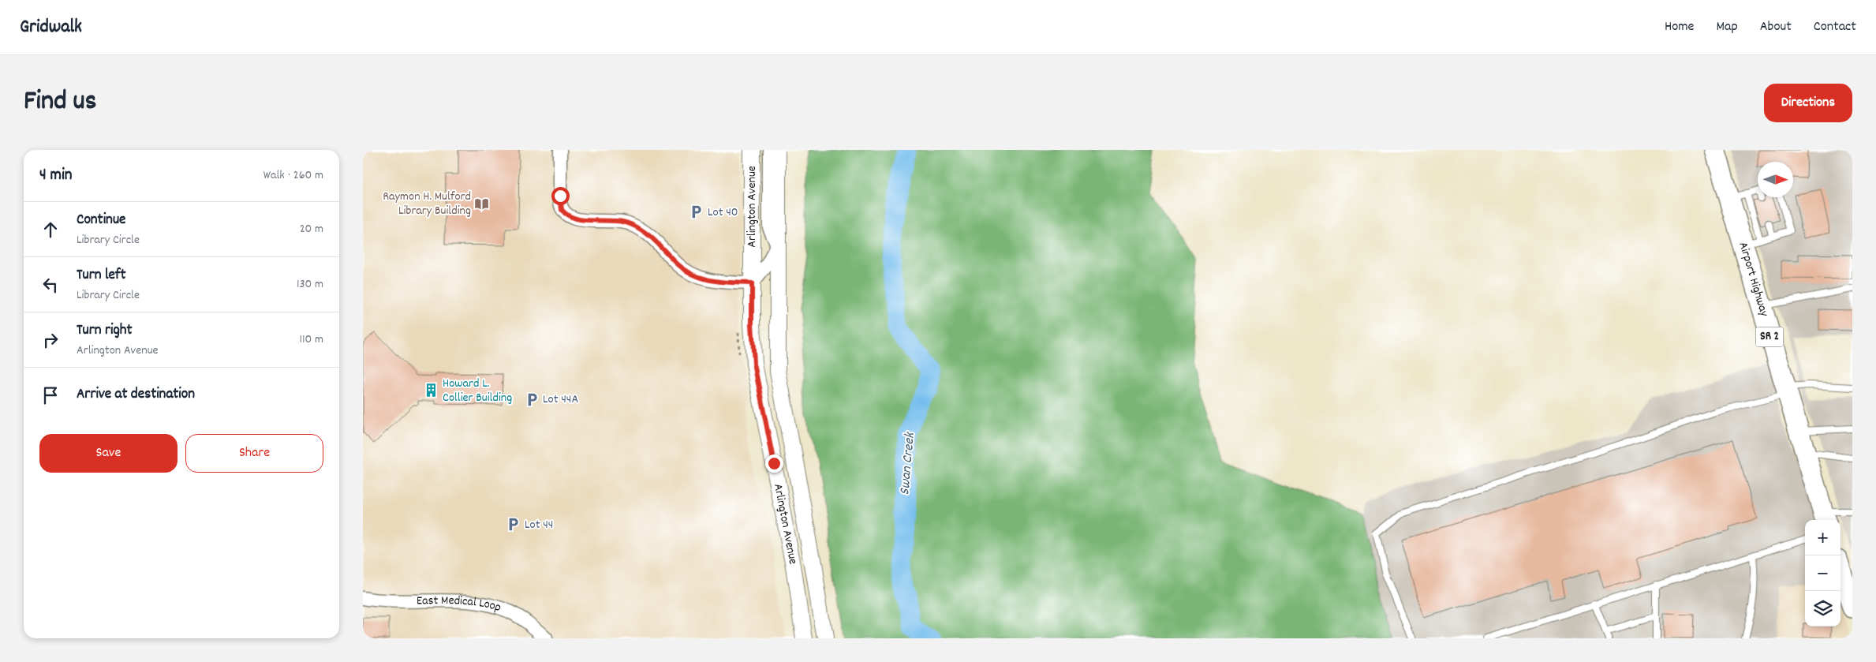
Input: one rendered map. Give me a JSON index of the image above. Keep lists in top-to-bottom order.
{
  "streets": {
    "main road": ["Airport Highway", "SR 2"],
    "street": ["Arlington Avenue", "East Medical Loop"]
  },
  "water": ["Swan Creek"],
  "places": {
    "library": ["Raymon H. Mulford Library Building"],
    "parking": ["Lot 40", "Lot 44A", "Lot 44"],
    "building": ["Howard L. Collier Building"]
  },
  "north": "right",
  "page": {
    "header": "Gridwalk",
    "nav": [
      "Home",
      "Map",
      "About",
      "Contact"
    ],
    "title": "Find us",
    "buttons": [
      "Directions",
      ["Save", "Share"]
    ],
    "heading": ["4 min", "Walk · 260 m"],
    "list": [
      ["Continue", "Library Circle", "20 m"],
      ["Turn left", "Library Circle", "130 m"],
      ["Turn right", "Arlington Avenue", "110 m"],
      "Arrive at destination"
    ],
    "map_buttons": ["+", "−"]
  }
}
